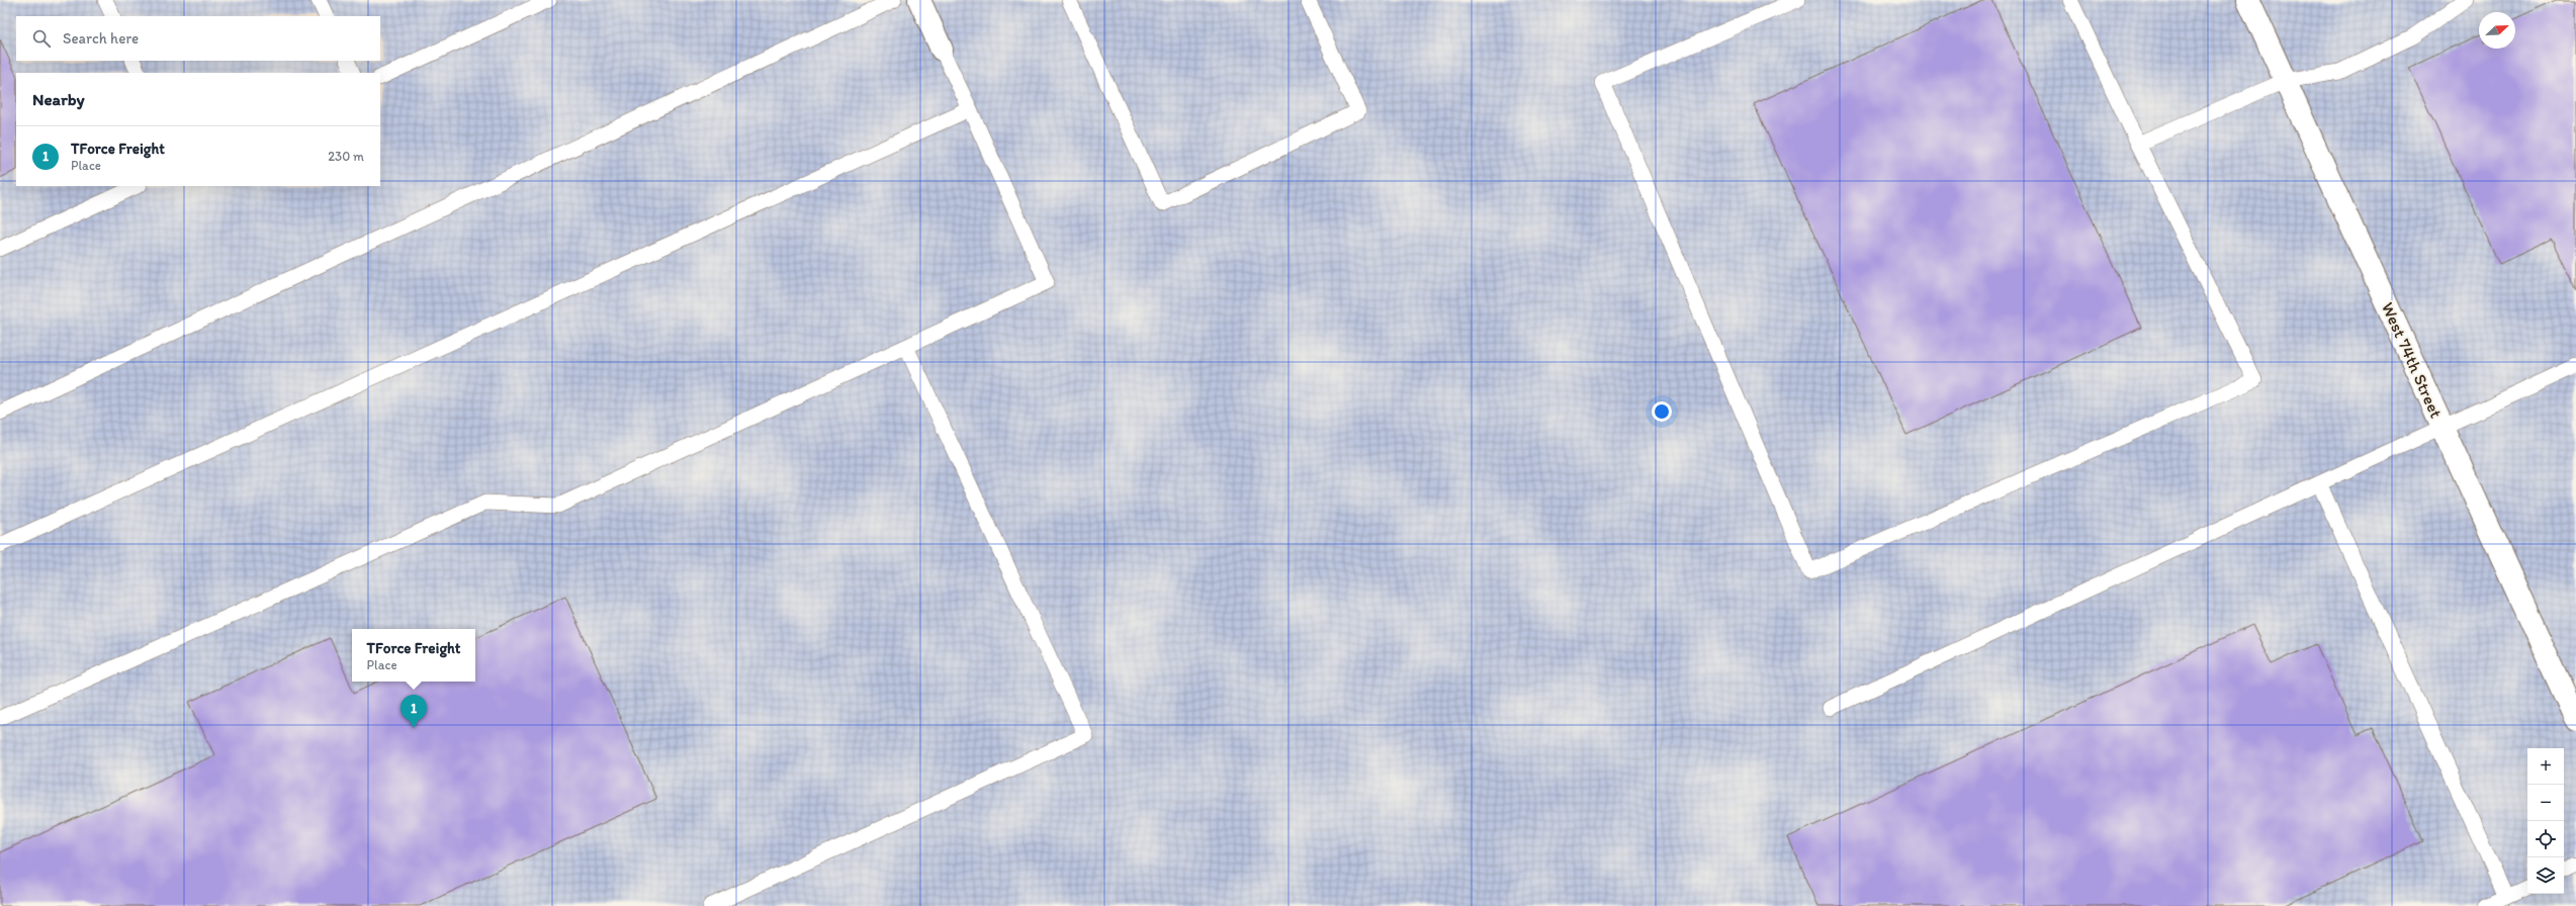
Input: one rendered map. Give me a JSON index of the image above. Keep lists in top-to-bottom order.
{
  "streets": {
    "street": ["West 74th Street"]
  },
  "north": "top right",
  "page": {
    "search": "Search here",
    "heading": "Nearby",
    "list": [
      {
        "mark": "1",
        "name": "TForce Freight",
        "note": "Place",
        "value": "230 m"
      }
    ],
    "popup": ["TForce Freight", "Place"],
    "pins": "1",
    "map_buttons": ["+", "−"]
  }
}
